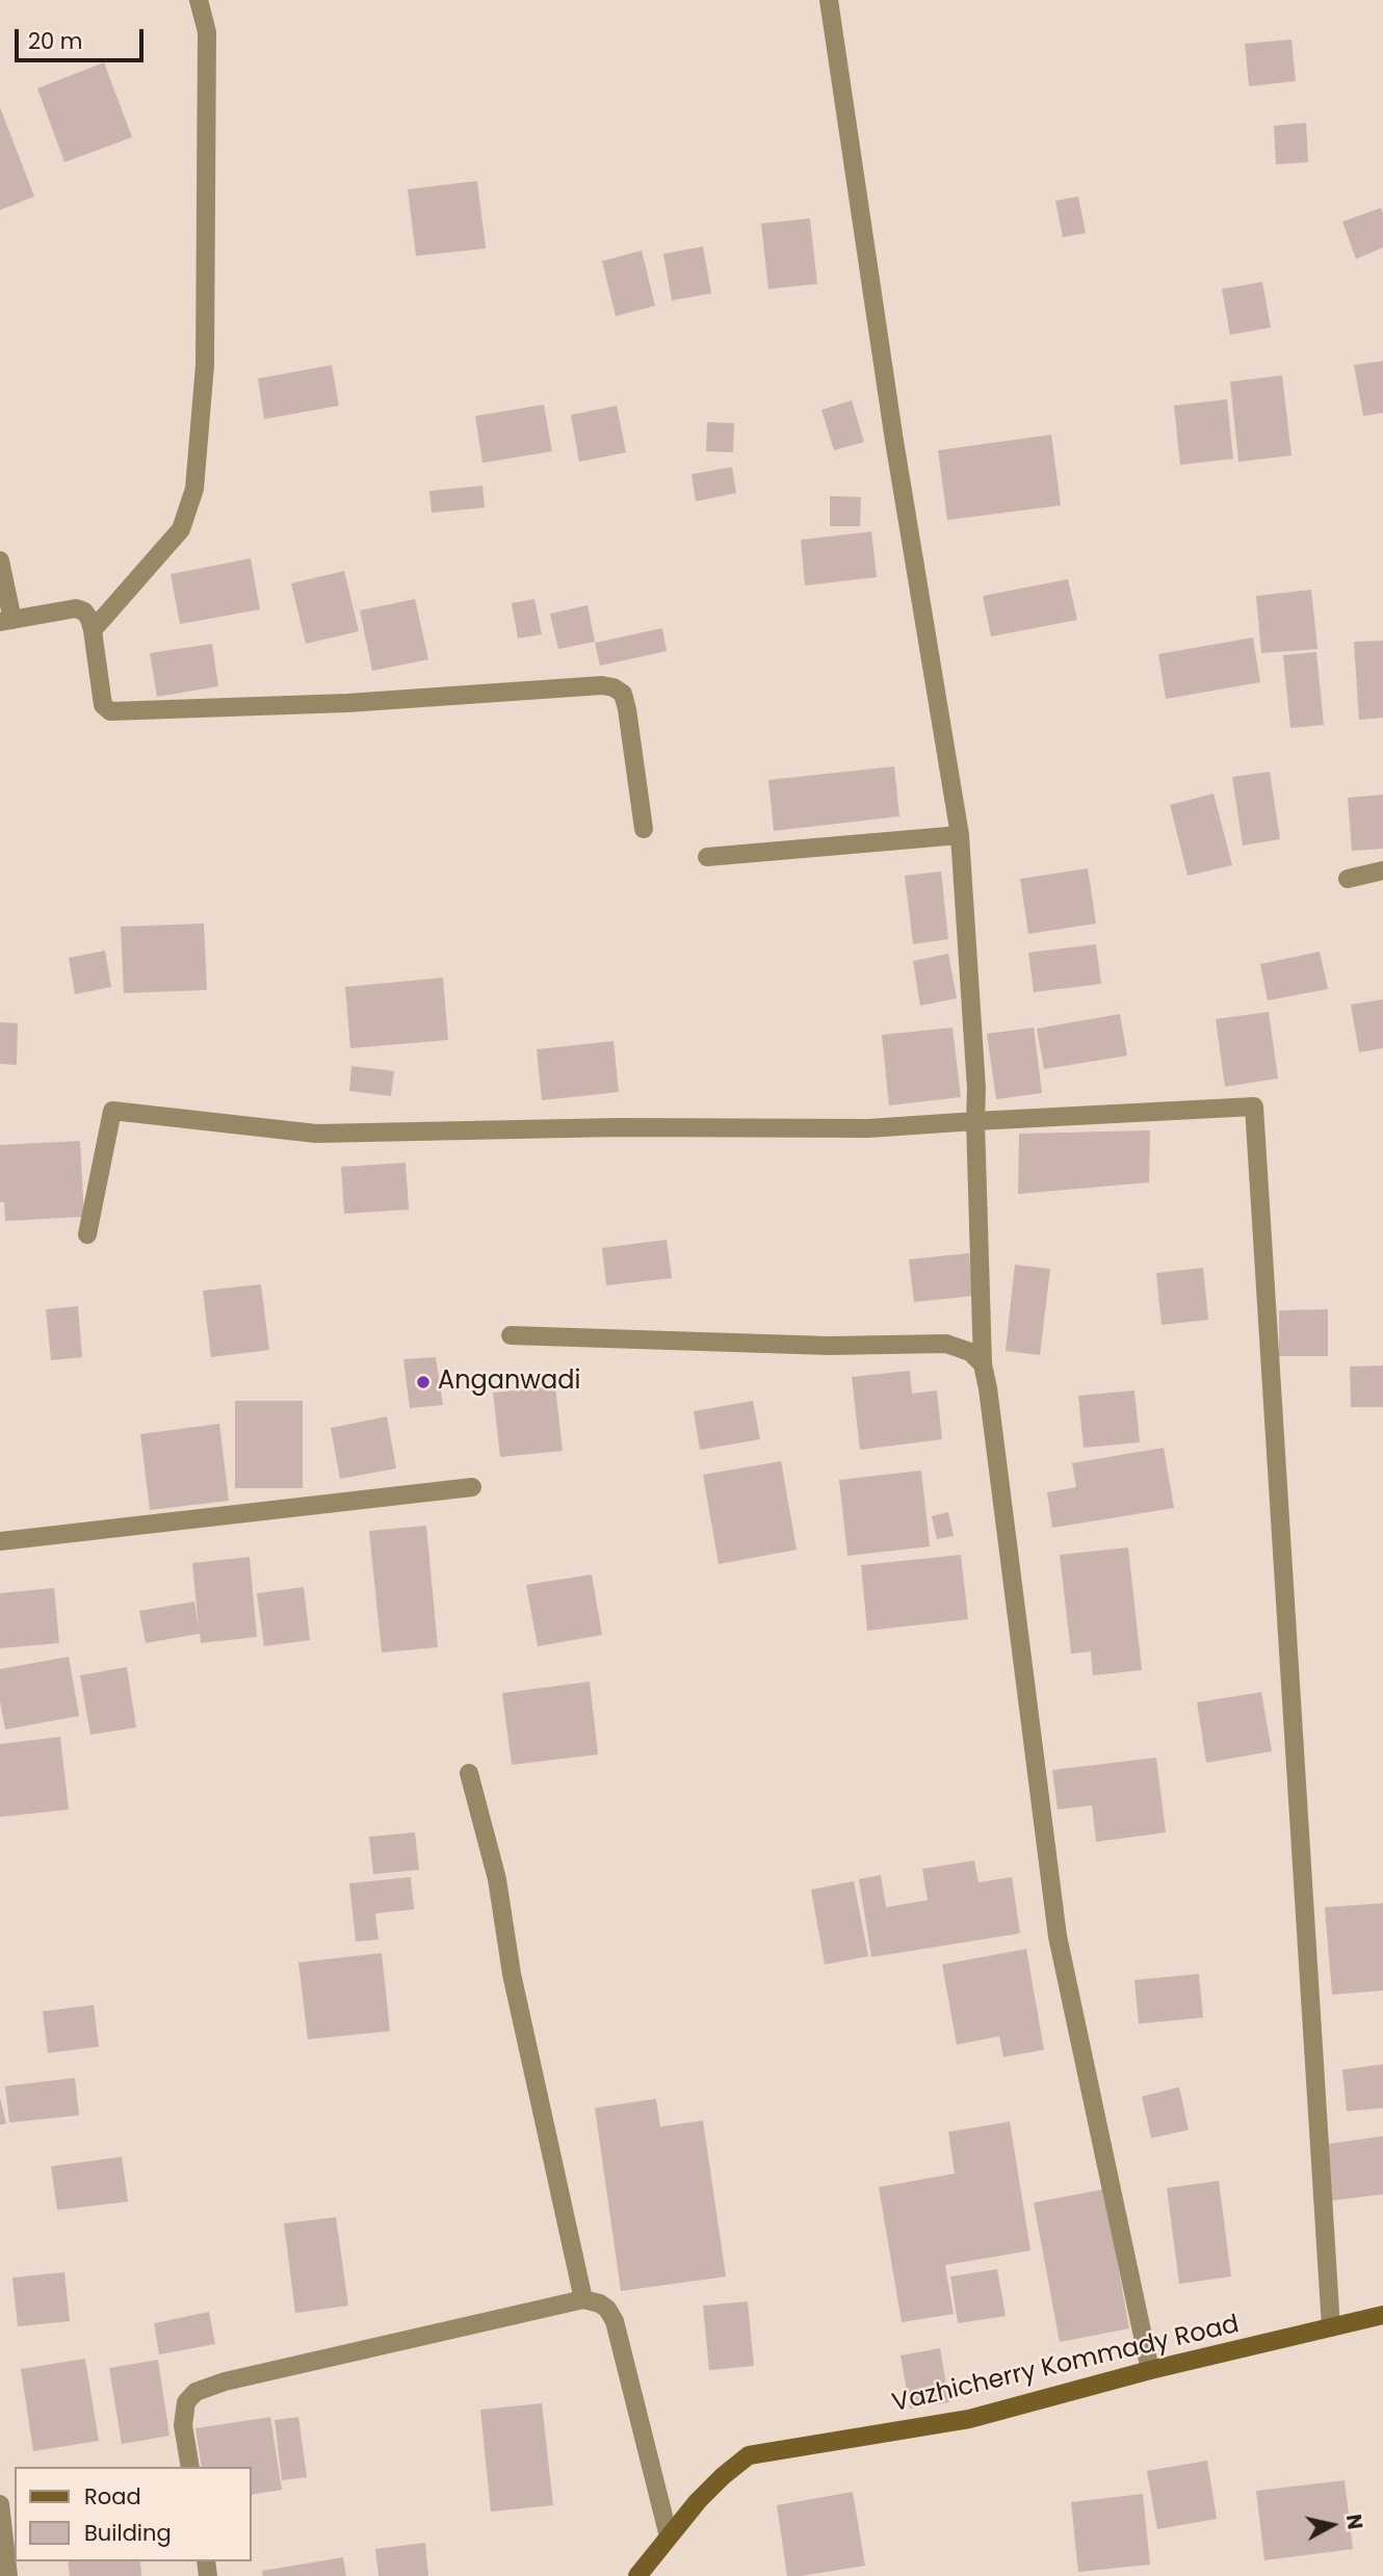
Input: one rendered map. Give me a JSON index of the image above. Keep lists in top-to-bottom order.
{
  "streets": {
    "main road": ["Vazhicherry Kommady Road"]
  },
  "places": ["Anganwadi"],
  "legend": ["Road", "Building"],
  "scale_bar": "20 m",
  "north": "right"
}
